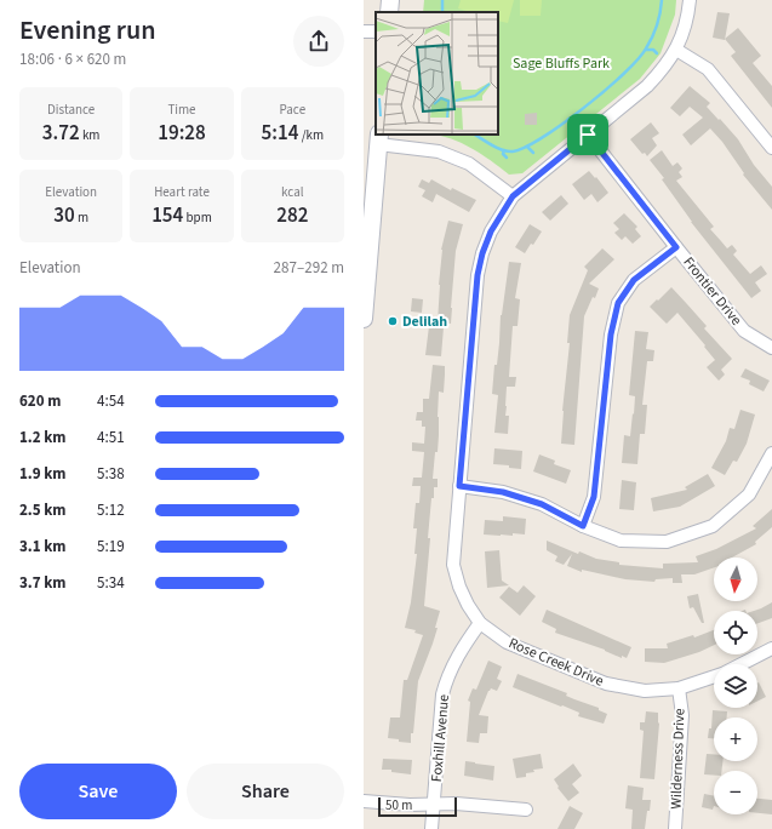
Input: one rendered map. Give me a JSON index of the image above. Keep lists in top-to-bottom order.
{
  "streets": {
    "street": [
      "Frontier Drive",
      "Rose Creek Drive",
      "Foxhill Avenue",
      "Wilderness Drive"
    ]
  },
  "crossings": [
    ["Rose Creek Drive", "Foxhill Avenue"],
    ["Rose Creek Drive", "Wilderness Drive"]
  ],
  "parks": ["Sage Bluffs Park"],
  "places": ["Delilah"],
  "scale_bar": "50 m",
  "north": "bottom",
  "page": {
    "heading": ["Evening run", "18:06 · 6 × 620 m"],
    "stats": [
      ["Distance", "3.72 km"],
      ["Time", "19:28"],
      ["Pace", "5:14 /km"],
      ["Elevation", "30 m"],
      ["Heart rate", "154 bpm"],
      ["kcal", "282"]
    ],
    "chart": ["Elevation", "287–292 m"],
    "list": [
      {
        "name": "620 m",
        "note": "4:54"
      },
      {
        "name": "1.2 km",
        "note": "4:51"
      },
      {
        "name": "1.9 km",
        "note": "5:38"
      },
      {
        "name": "2.5 km",
        "note": "5:12"
      },
      {
        "name": "3.1 km",
        "note": "5:19"
      },
      {
        "name": "3.7 km",
        "note": "5:34"
      }
    ],
    "map_buttons": ["+", "−"],
    "buttons": ["Save", "Share"],
    "scale": "50 m"
  }
}
